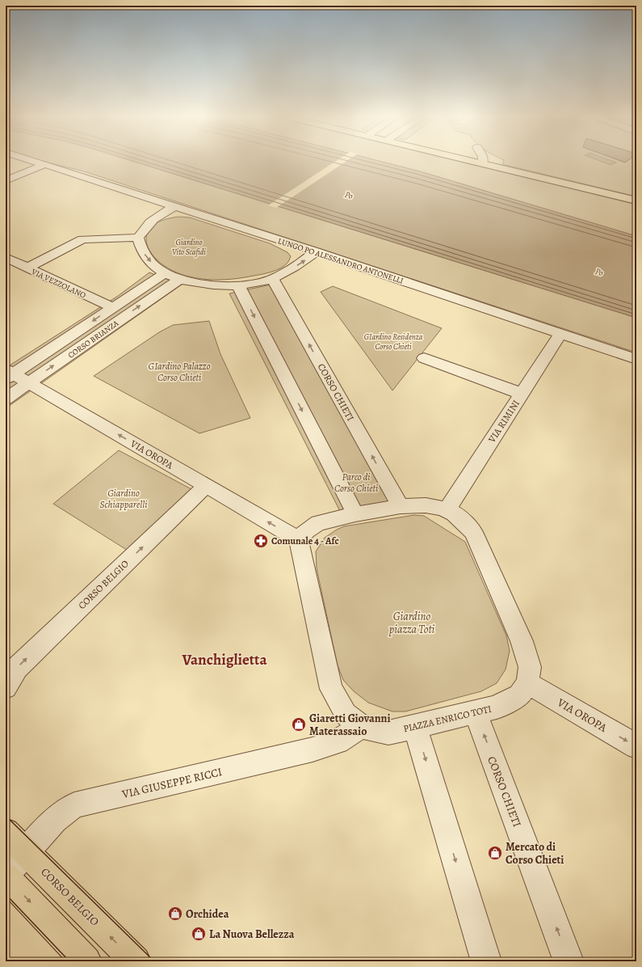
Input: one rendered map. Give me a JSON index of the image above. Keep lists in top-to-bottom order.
{
  "streets": {
    "main road": ["CORSO BELGIO"],
    "street": [
      "LUNGO PO ALESSANDRO ANTONELLI",
      "VIA VEZZOLANO",
      "CORSO BRIANZA",
      "CORSO CHIETI",
      "VIA RIMINI",
      "VIA OROPA",
      "PIAZZA ENRICO TOTI",
      "VIA GIUSEPPE RICCI"
    ]
  },
  "crossings": [
    ["LUNGO PO ALESSANDRO ANTONELLI", "VIA RIMINI"],
    ["VIA VEZZOLANO", "CORSO BRIANZA"],
    ["CORSO BRIANZA", "VIA OROPA"],
    ["CORSO CHIETI", "PIAZZA ENRICO TOTI"],
    ["VIA RIMINI", "PIAZZA ENRICO TOTI"],
    ["VIA OROPA", "CORSO BELGIO"],
    ["VIA OROPA", "PIAZZA ENRICO TOTI"],
    ["CORSO BELGIO", "VIA GIUSEPPE RICCI"],
    ["PIAZZA ENRICO TOTI", "VIA GIUSEPPE RICCI"]
  ],
  "districts": ["Vanchiglietta"],
  "water": ["Po"],
  "parks": [
    "Giardino Vito Scafidi",
    "GIardino Residenza Corso Chieti",
    "GIardino Palazzo Corso Chieti",
    "Parco di Corso Chieti",
    "Giardino Schiapparelli",
    "Giardino piazza Toti"
  ],
  "places": {
    "pharmacy": ["Comunale 4 - Afc"],
    "shop": [
      "Giaretti Giovanni Materassaio",
      "Mercato di Corso Chieti",
      "Orchidea",
      "La Nuova Bellezza"
    ]
  }
}
